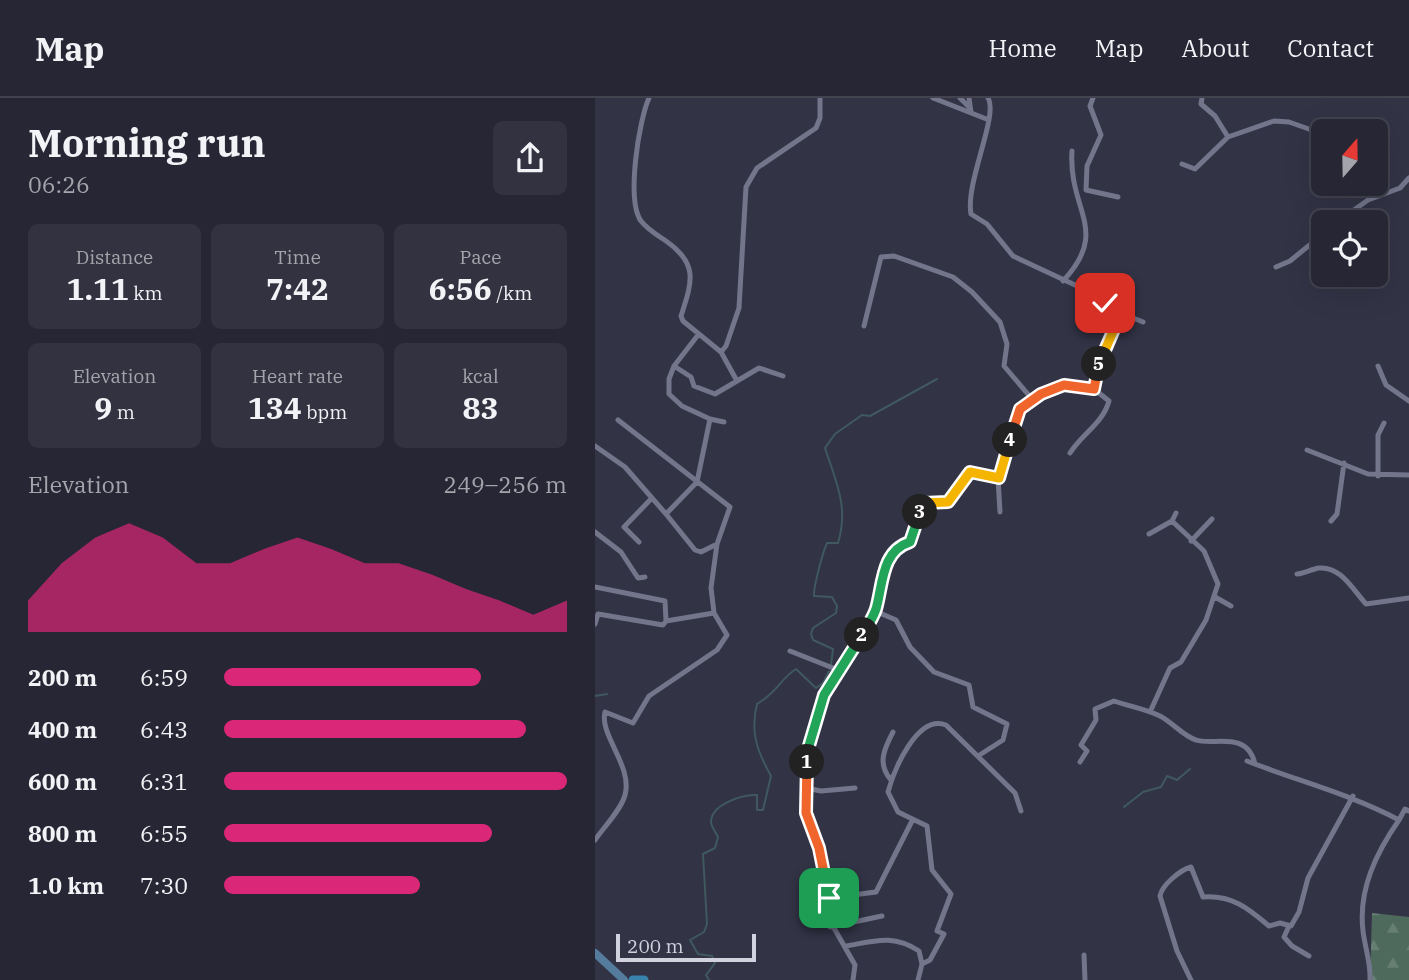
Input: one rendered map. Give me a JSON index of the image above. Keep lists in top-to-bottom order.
{
  "scale_bar": "200 m",
  "north": "top",
  "page": {
    "header": "Map",
    "nav": [
      "Home",
      "Map",
      "About",
      "Contact"
    ],
    "heading": ["Morning run", "06:26"],
    "stats": [
      ["Distance", "1.11 km"],
      ["Time", "7:42"],
      ["Pace", "6:56 /km"],
      ["Elevation", "9 m"],
      ["Heart rate", "134 bpm"],
      ["kcal", "83"]
    ],
    "pins": [
      "5",
      "4",
      "3",
      "2",
      "1"
    ],
    "chart": ["Elevation", "249–256 m"],
    "list": [
      {
        "name": "200 m",
        "note": "6:59"
      },
      {
        "name": "400 m",
        "note": "6:43"
      },
      {
        "name": "600 m",
        "note": "6:31"
      },
      {
        "name": "800 m",
        "note": "6:55"
      },
      {
        "name": "1.0 km",
        "note": "7:30"
      }
    ],
    "scale": "200 m"
  }
}
